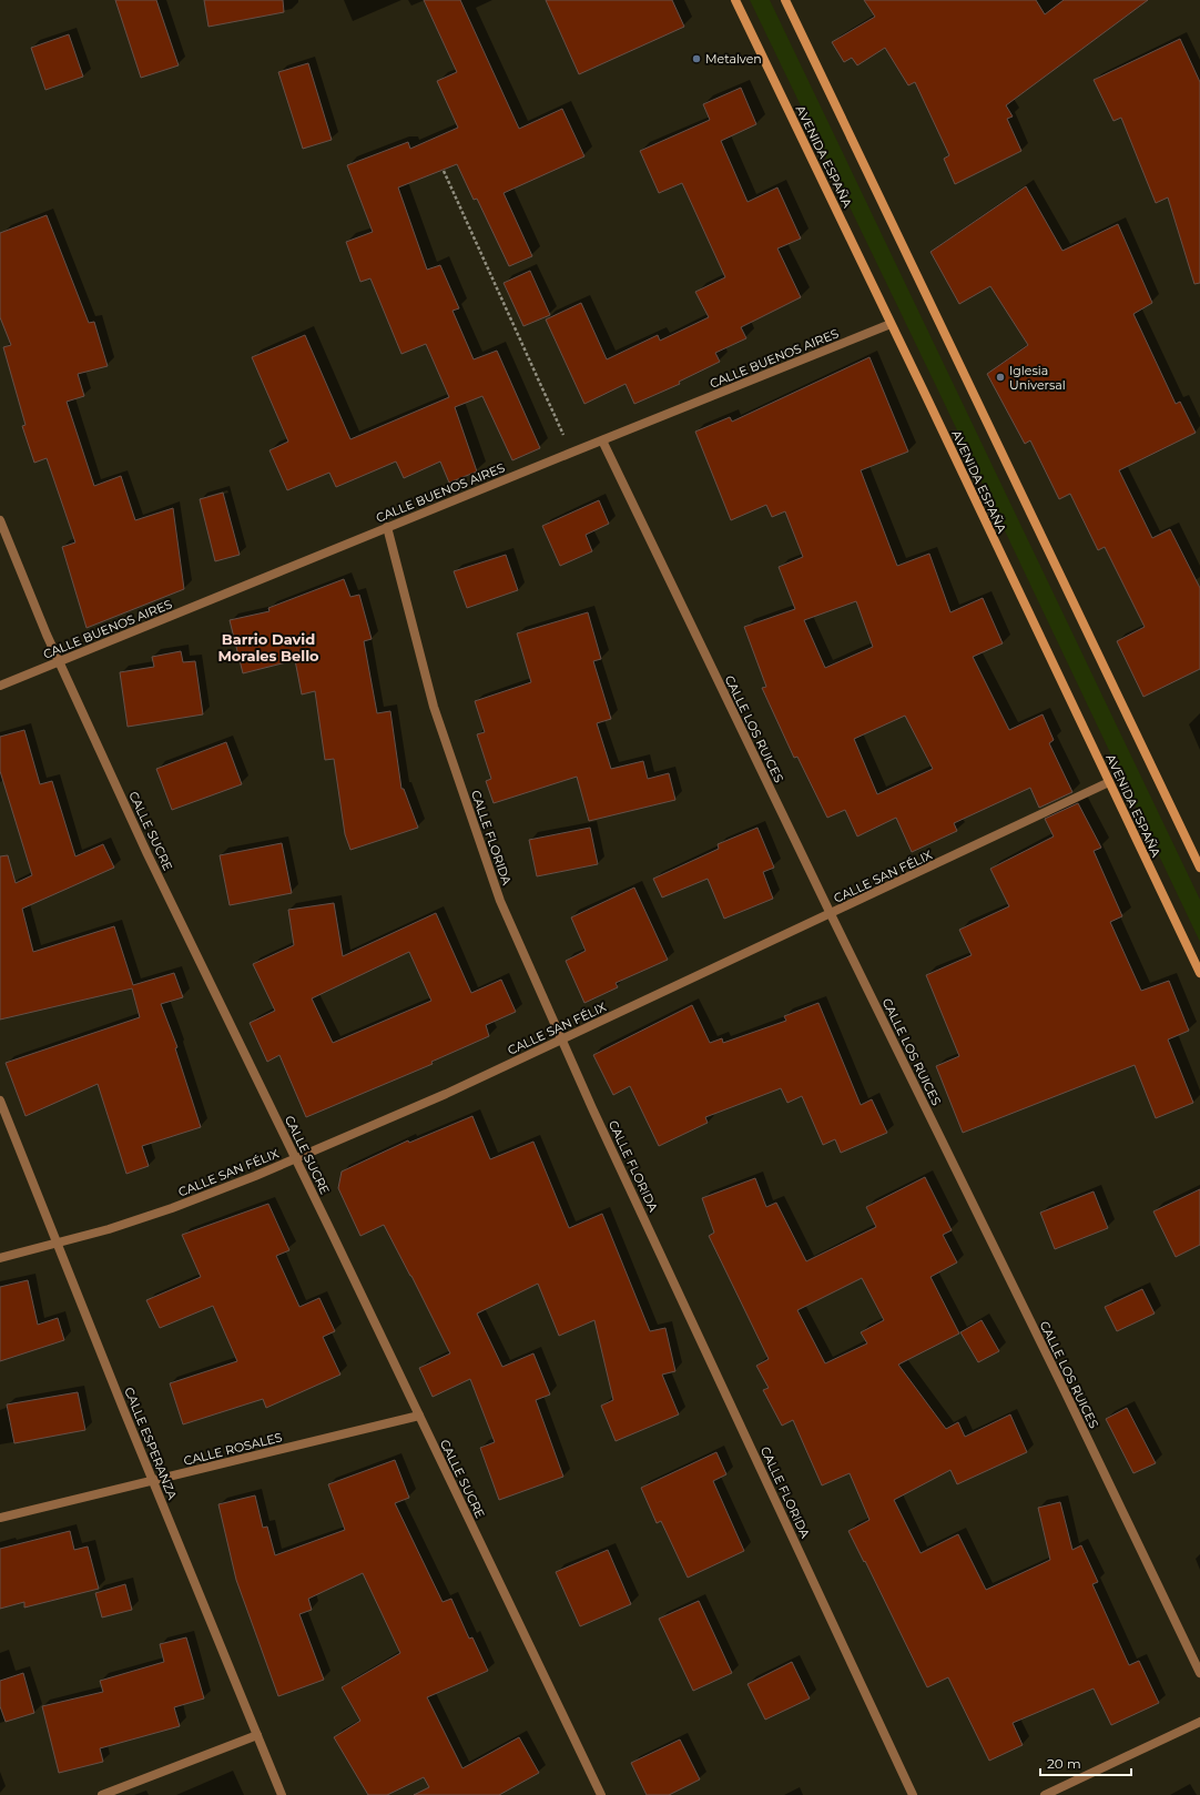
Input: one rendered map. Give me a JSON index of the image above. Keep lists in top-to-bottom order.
{
  "streets": {
    "main road": ["AVENIDA ESPAÑA"],
    "street": [
      "CALLE BUENOS AIRES",
      "CALLE LOS RUICES",
      "CALLE SUCRE",
      "CALLE FLORIDA",
      "CALLE SAN FÉLIX",
      "CALLE ESPERANZA",
      "CALLE ROSALES"
    ]
  },
  "crossings": [
    ["AVENIDA ESPAÑA", "CALLE BUENOS AIRES"],
    ["AVENIDA ESPAÑA", "CALLE SAN FÉLIX"],
    ["CALLE BUENOS AIRES", "CALLE LOS RUICES"],
    ["CALLE BUENOS AIRES", "CALLE SUCRE"],
    ["CALLE BUENOS AIRES", "CALLE FLORIDA"],
    ["CALLE LOS RUICES", "CALLE SAN FÉLIX"],
    ["CALLE SUCRE", "CALLE SAN FÉLIX"],
    ["CALLE SUCRE", "CALLE ROSALES"],
    ["CALLE FLORIDA", "CALLE SAN FÉLIX"],
    ["CALLE SAN FÉLIX", "CALLE ESPERANZA"],
    ["CALLE ESPERANZA", "CALLE ROSALES"]
  ],
  "districts": ["Barrio David Morales Bello"],
  "places": ["Metalven", "Iglesia Universal"],
  "scale_bar": "20 m"
}
